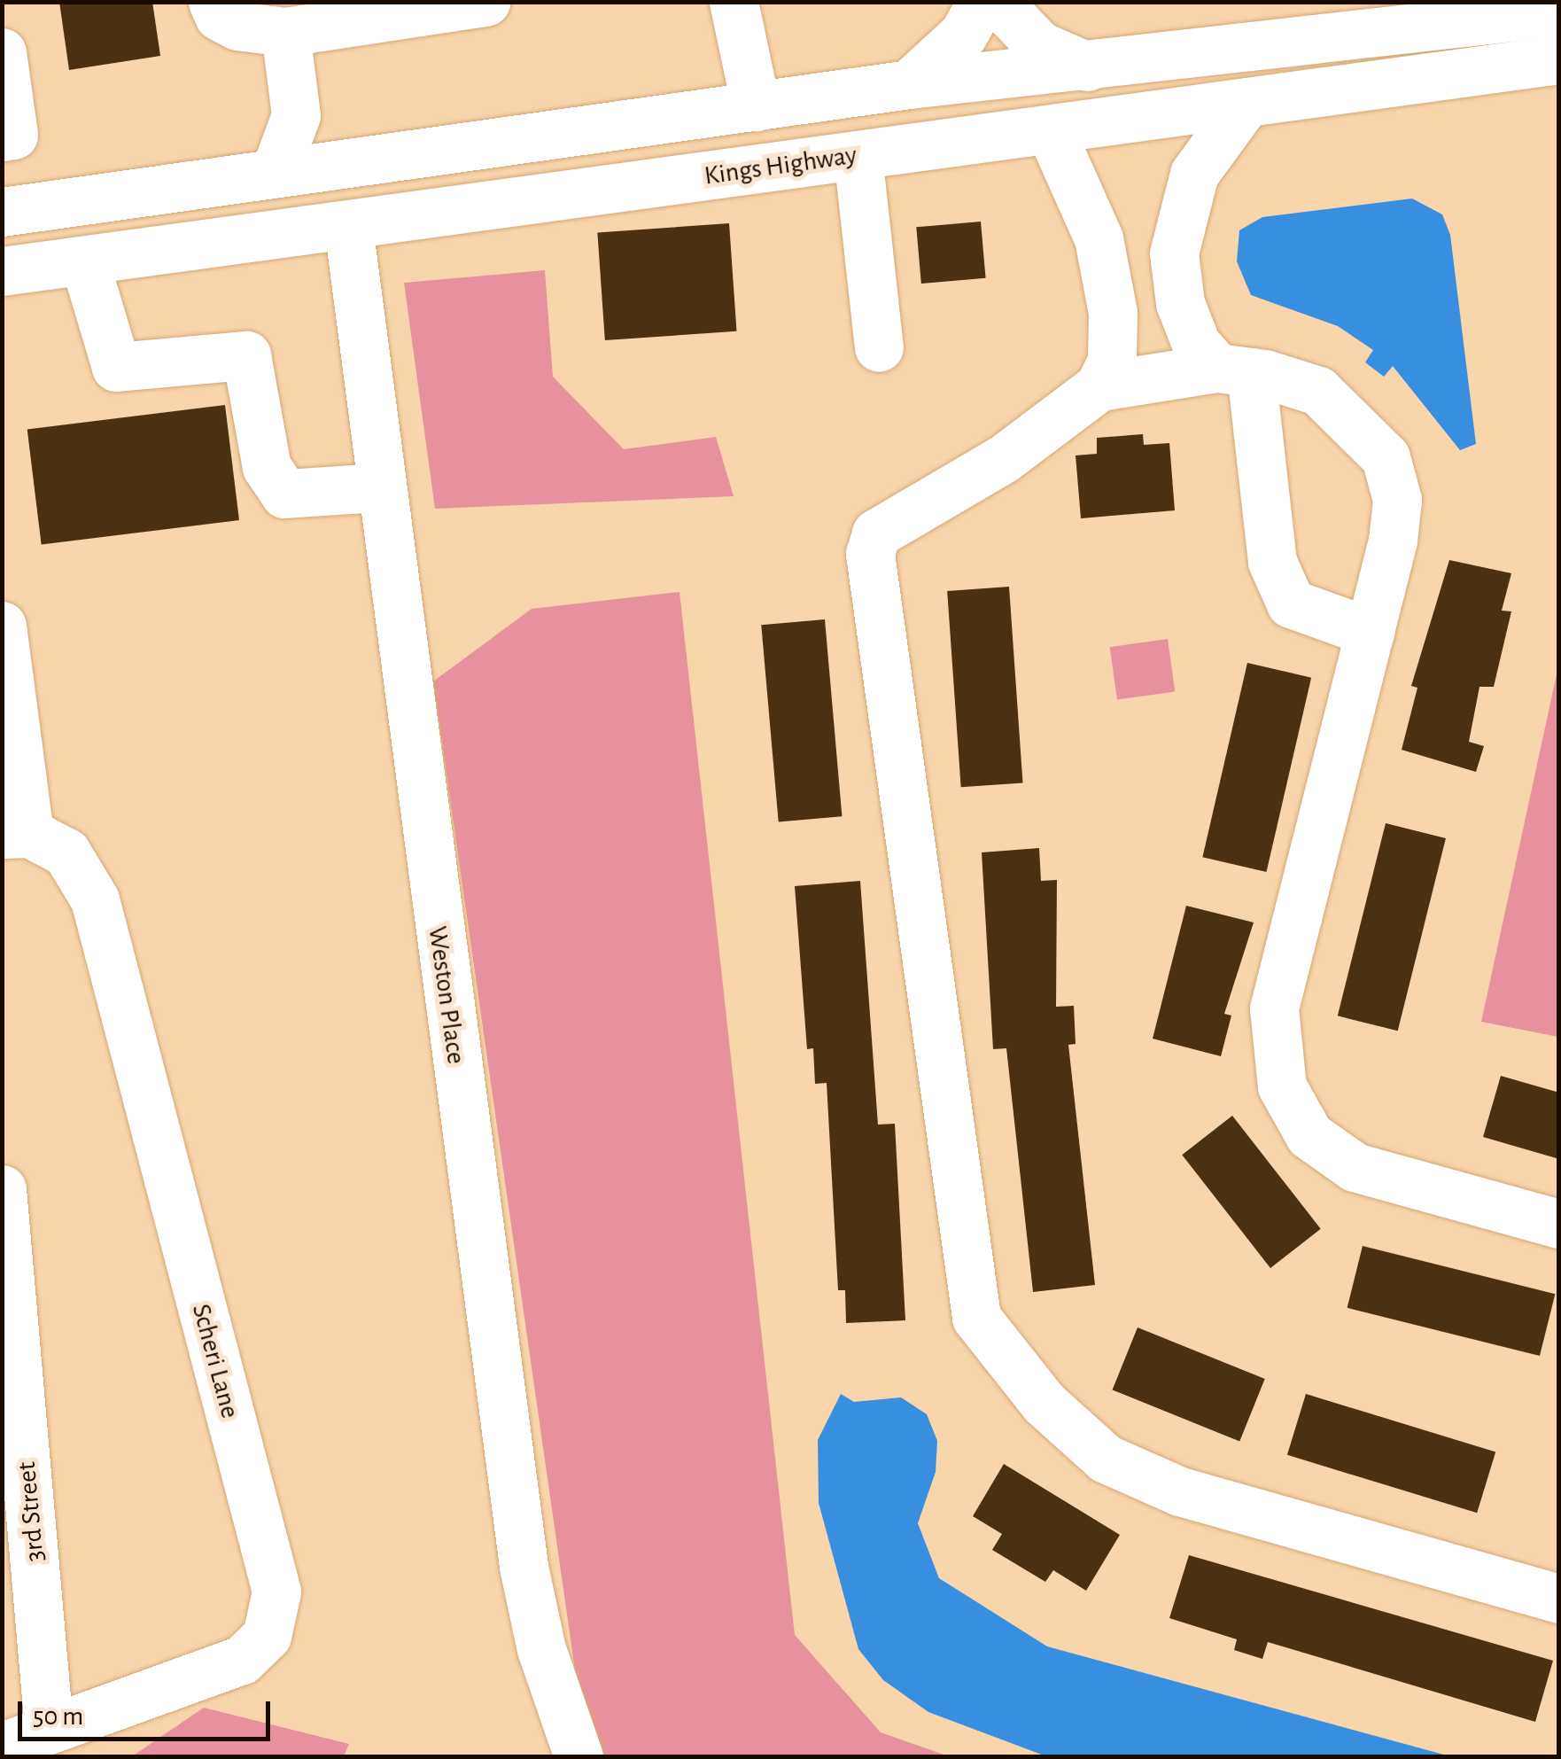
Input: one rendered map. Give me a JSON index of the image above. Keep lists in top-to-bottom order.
{
  "streets": {
    "street": [
      "Kings Highway",
      "Weston Place",
      "Scheri Lane",
      "3rd Street"
    ]
  },
  "crossings": [
    ["Kings Highway", "Weston Place"],
    ["Scheri Lane", "3rd Street"]
  ],
  "scale_bar": "50 m"
}
